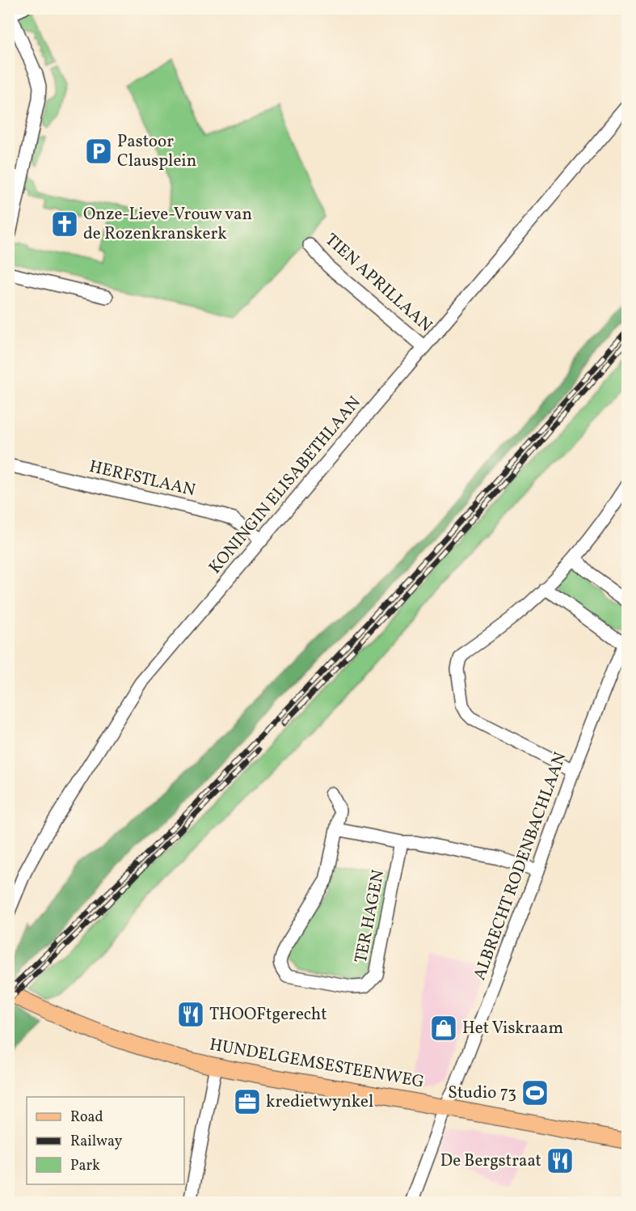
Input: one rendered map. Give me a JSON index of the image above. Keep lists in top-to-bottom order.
{
  "streets": {
    "main road": ["HUNDELGEMSESTEENWEG"],
    "street": [
      "TIEN APRILLAAN",
      "HERFSTLAAN",
      "KONINGIN ELISABETHLAAN",
      "ALBRECHT RODENBACHLAAN",
      "TER HAGEN"
    ]
  },
  "crossings": [
    ["TIEN APRILLAAN", "KONINGIN ELISABETHLAAN"],
    ["HERFSTLAAN", "KONINGIN ELISABETHLAAN"],
    ["ALBRECHT RODENBACHLAAN", "HUNDELGEMSESTEENWEG"]
  ],
  "places": {
    "parking": ["Pastoor Clausplein"],
    "church": ["Onze-Lieve-Vrouw van de Rozenkranskerk"],
    "restaurant": ["THOOFtgerecht", "De Bergstraat"],
    "shop": ["Het Viskraam"],
    "sports": ["Studio 73"],
    "office": ["kredietwynkel"]
  },
  "legend": ["Road", "Railway", "Park"]
}
